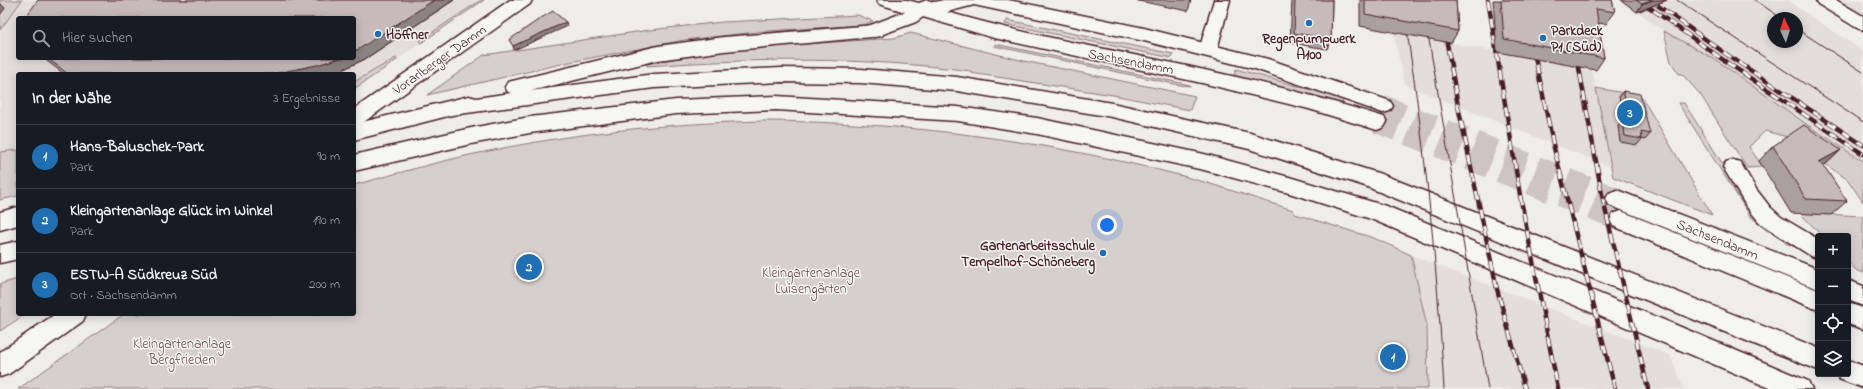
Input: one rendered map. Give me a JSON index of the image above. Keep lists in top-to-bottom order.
{
  "streets": {
    "main road": ["Vorarlberger Damm", "Sachsendamm"]
  },
  "parks": ["Kleingartenanlage Luisengärten", "Kleingartenanlage Bergfrieden"],
  "places": [
    "Regenpumpwerk A100",
    "Höffner",
    "Parkdeck P1 (Süd)",
    "Gartenarbeitsschule Tempelhof-Schöneberg"
  ],
  "north": "top",
  "page": {
    "search": "Hier suchen",
    "heading": ["In der Nähe", "3 Ergebnisse"],
    "pins": ["3", "2", "1"],
    "list": [
      {
        "mark": "1",
        "name": "Hans-Baluschek-Park",
        "note": "Park",
        "value": "90 m"
      },
      {
        "mark": "2",
        "name": "Kleingartenanlage Glück im Winkel",
        "note": "Park",
        "value": "190 m"
      },
      {
        "mark": "3",
        "name": "ESTW-A Südkreuz Süd",
        "note": "Ort · Sachsendamm",
        "value": "200 m"
      }
    ],
    "map_buttons": ["+", "−"]
  }
}
